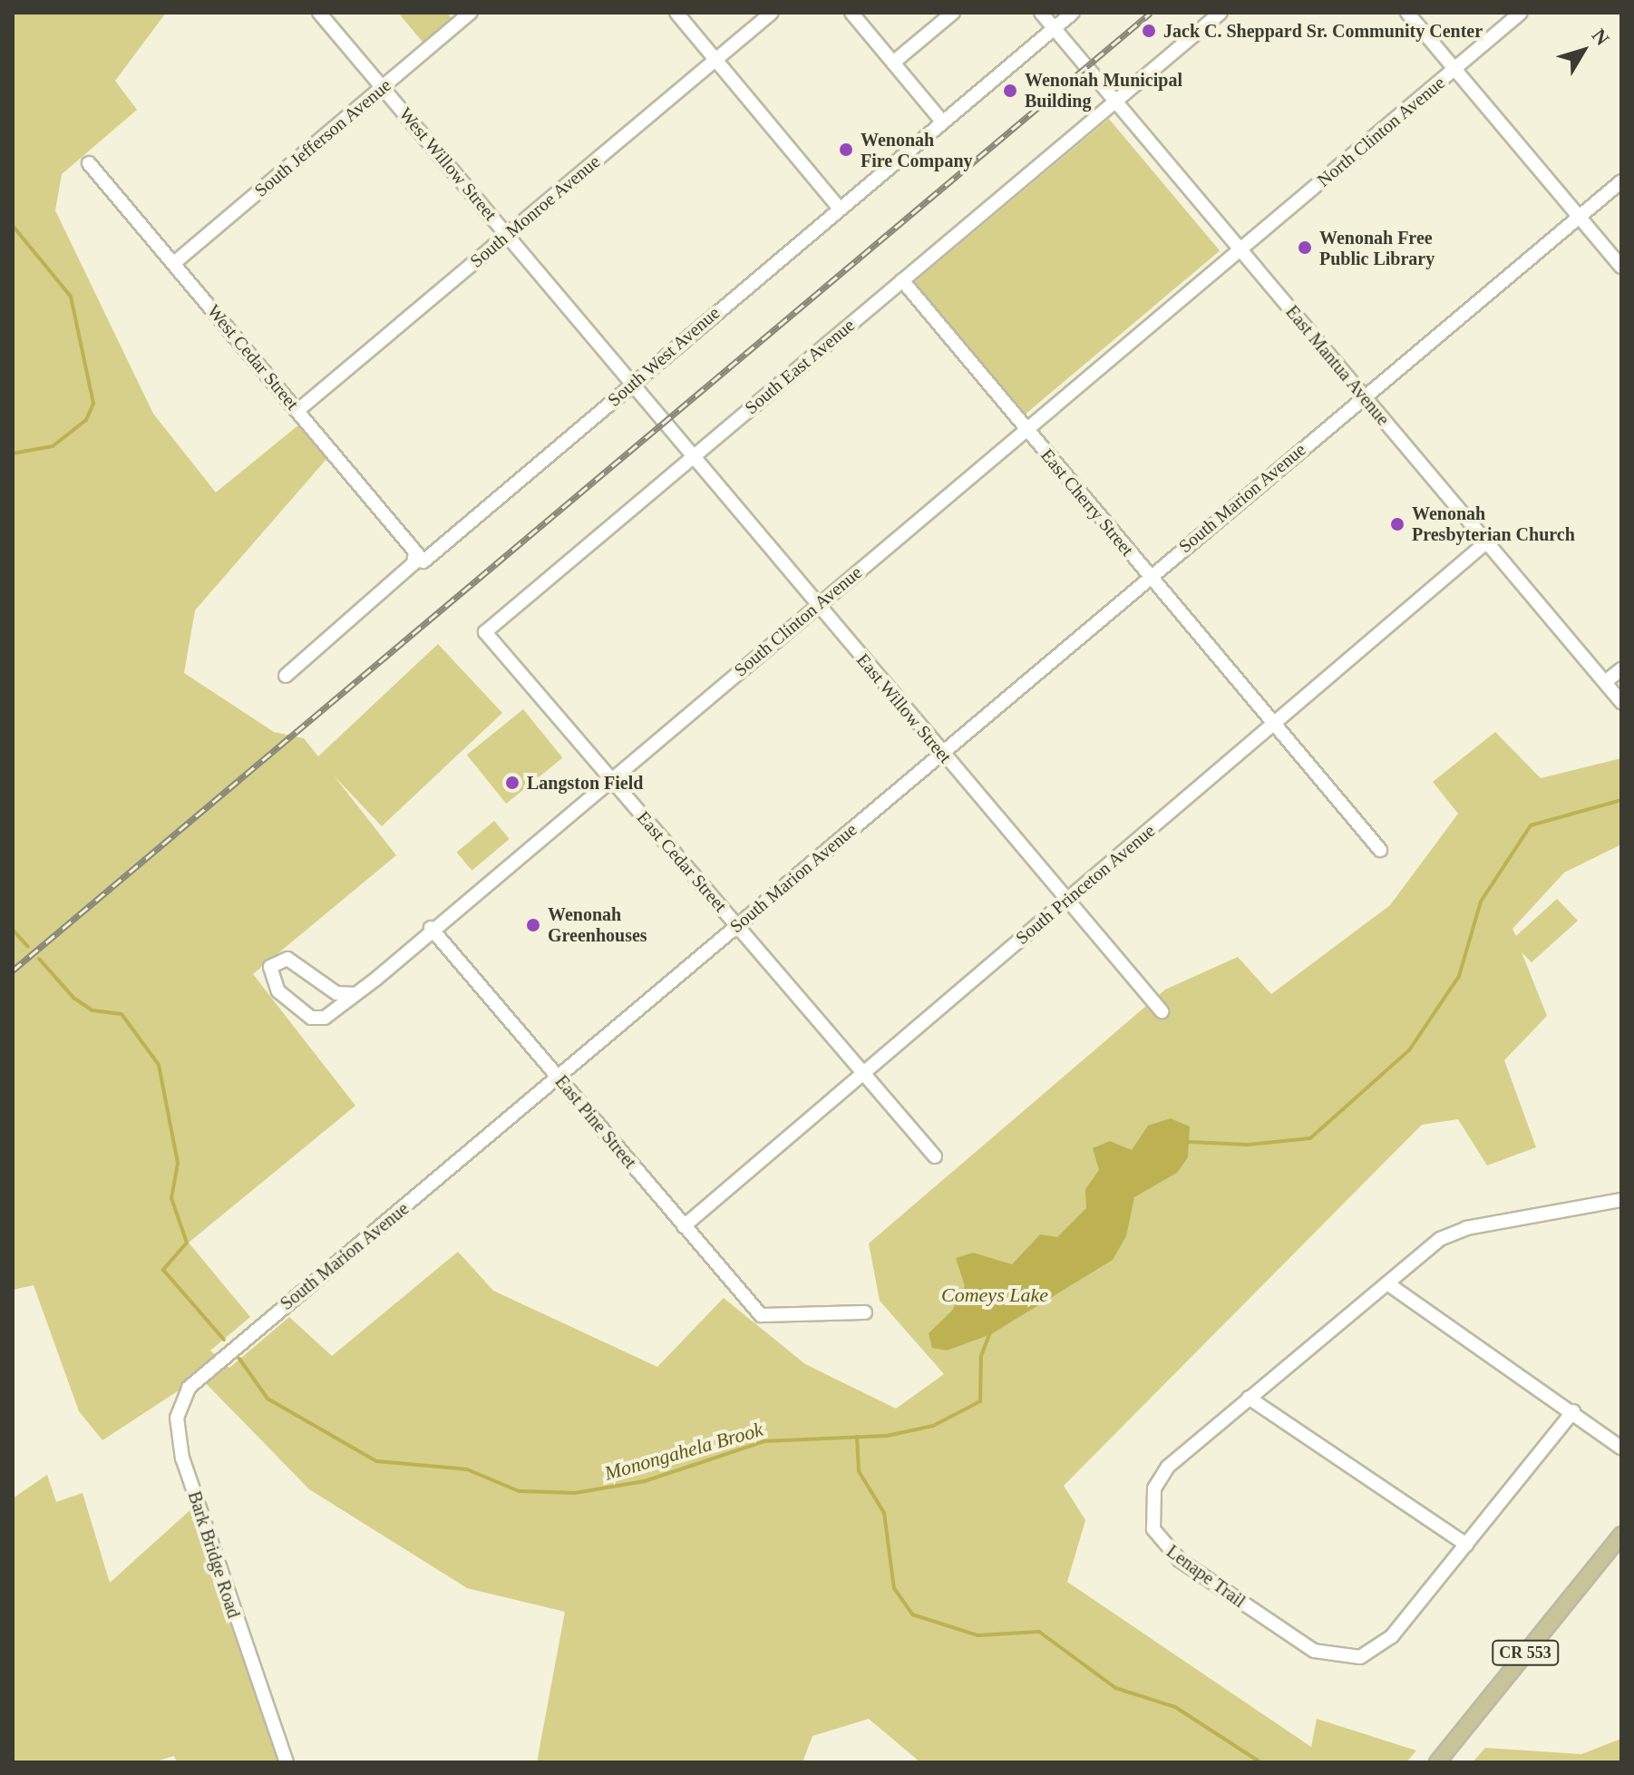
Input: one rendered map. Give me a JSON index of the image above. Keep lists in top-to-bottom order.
{
  "streets": {
    "main road": ["CR 553"],
    "street": [
      "North Clinton Avenue",
      "South Jefferson Avenue",
      "West Willow Street",
      "South Monroe Avenue",
      "South West Avenue",
      "West Cedar Street",
      "East Mantua Avenue",
      "South East Avenue",
      "South Marion Avenue",
      "East Cherry Street",
      "South Clinton Avenue",
      "East Willow Street",
      "East Cedar Street",
      "South Princeton Avenue",
      "East Pine Street",
      "Bark Bridge Road",
      "Lenape Trail"
    ]
  },
  "crossings": [
    ["North Clinton Avenue", "East Mantua Avenue"],
    ["North Clinton Avenue", "South Clinton Avenue"],
    ["South Jefferson Avenue", "West Willow Street"],
    ["South Jefferson Avenue", "West Cedar Street"],
    ["West Willow Street", "South Monroe Avenue"],
    ["West Willow Street", "South West Avenue"],
    ["West Willow Street", "South East Avenue"],
    ["West Willow Street", "East Willow Street"],
    ["South Monroe Avenue", "West Cedar Street"],
    ["South West Avenue", "West Cedar Street"],
    ["South West Avenue", "East Mantua Avenue"],
    ["East Mantua Avenue", "South East Avenue"],
    ["East Mantua Avenue", "South Marion Avenue"],
    ["East Mantua Avenue", "South Clinton Avenue"],
    ["East Mantua Avenue", "South Princeton Avenue"],
    ["South East Avenue", "East Cherry Street"],
    ["South East Avenue", "East Willow Street"],
    ["South East Avenue", "East Cedar Street"],
    ["South Marion Avenue", "East Cherry Street"],
    ["South Marion Avenue", "East Willow Street"],
    ["South Marion Avenue", "East Cedar Street"],
    ["South Marion Avenue", "East Pine Street"],
    ["South Marion Avenue", "Bark Bridge Road"],
    ["East Cherry Street", "South Clinton Avenue"],
    ["East Cherry Street", "South Princeton Avenue"],
    ["South Clinton Avenue", "East Willow Street"],
    ["South Clinton Avenue", "East Cedar Street"],
    ["South Clinton Avenue", "East Pine Street"],
    ["East Willow Street", "South Princeton Avenue"],
    ["East Cedar Street", "South Princeton Avenue"],
    ["South Princeton Avenue", "East Pine Street"]
  ],
  "water": ["Comeys Lake", "Monongahela Brook"],
  "places": [
    "Jack C. Sheppard Sr. Community Center",
    "Wenonah Municipal Building",
    "Wenonah Fire Company",
    "Wenonah Free Public Library",
    "Wenonah Presbyterian Church",
    "Langston Field",
    "Wenonah Greenhouses"
  ],
  "north": "top right"
}
